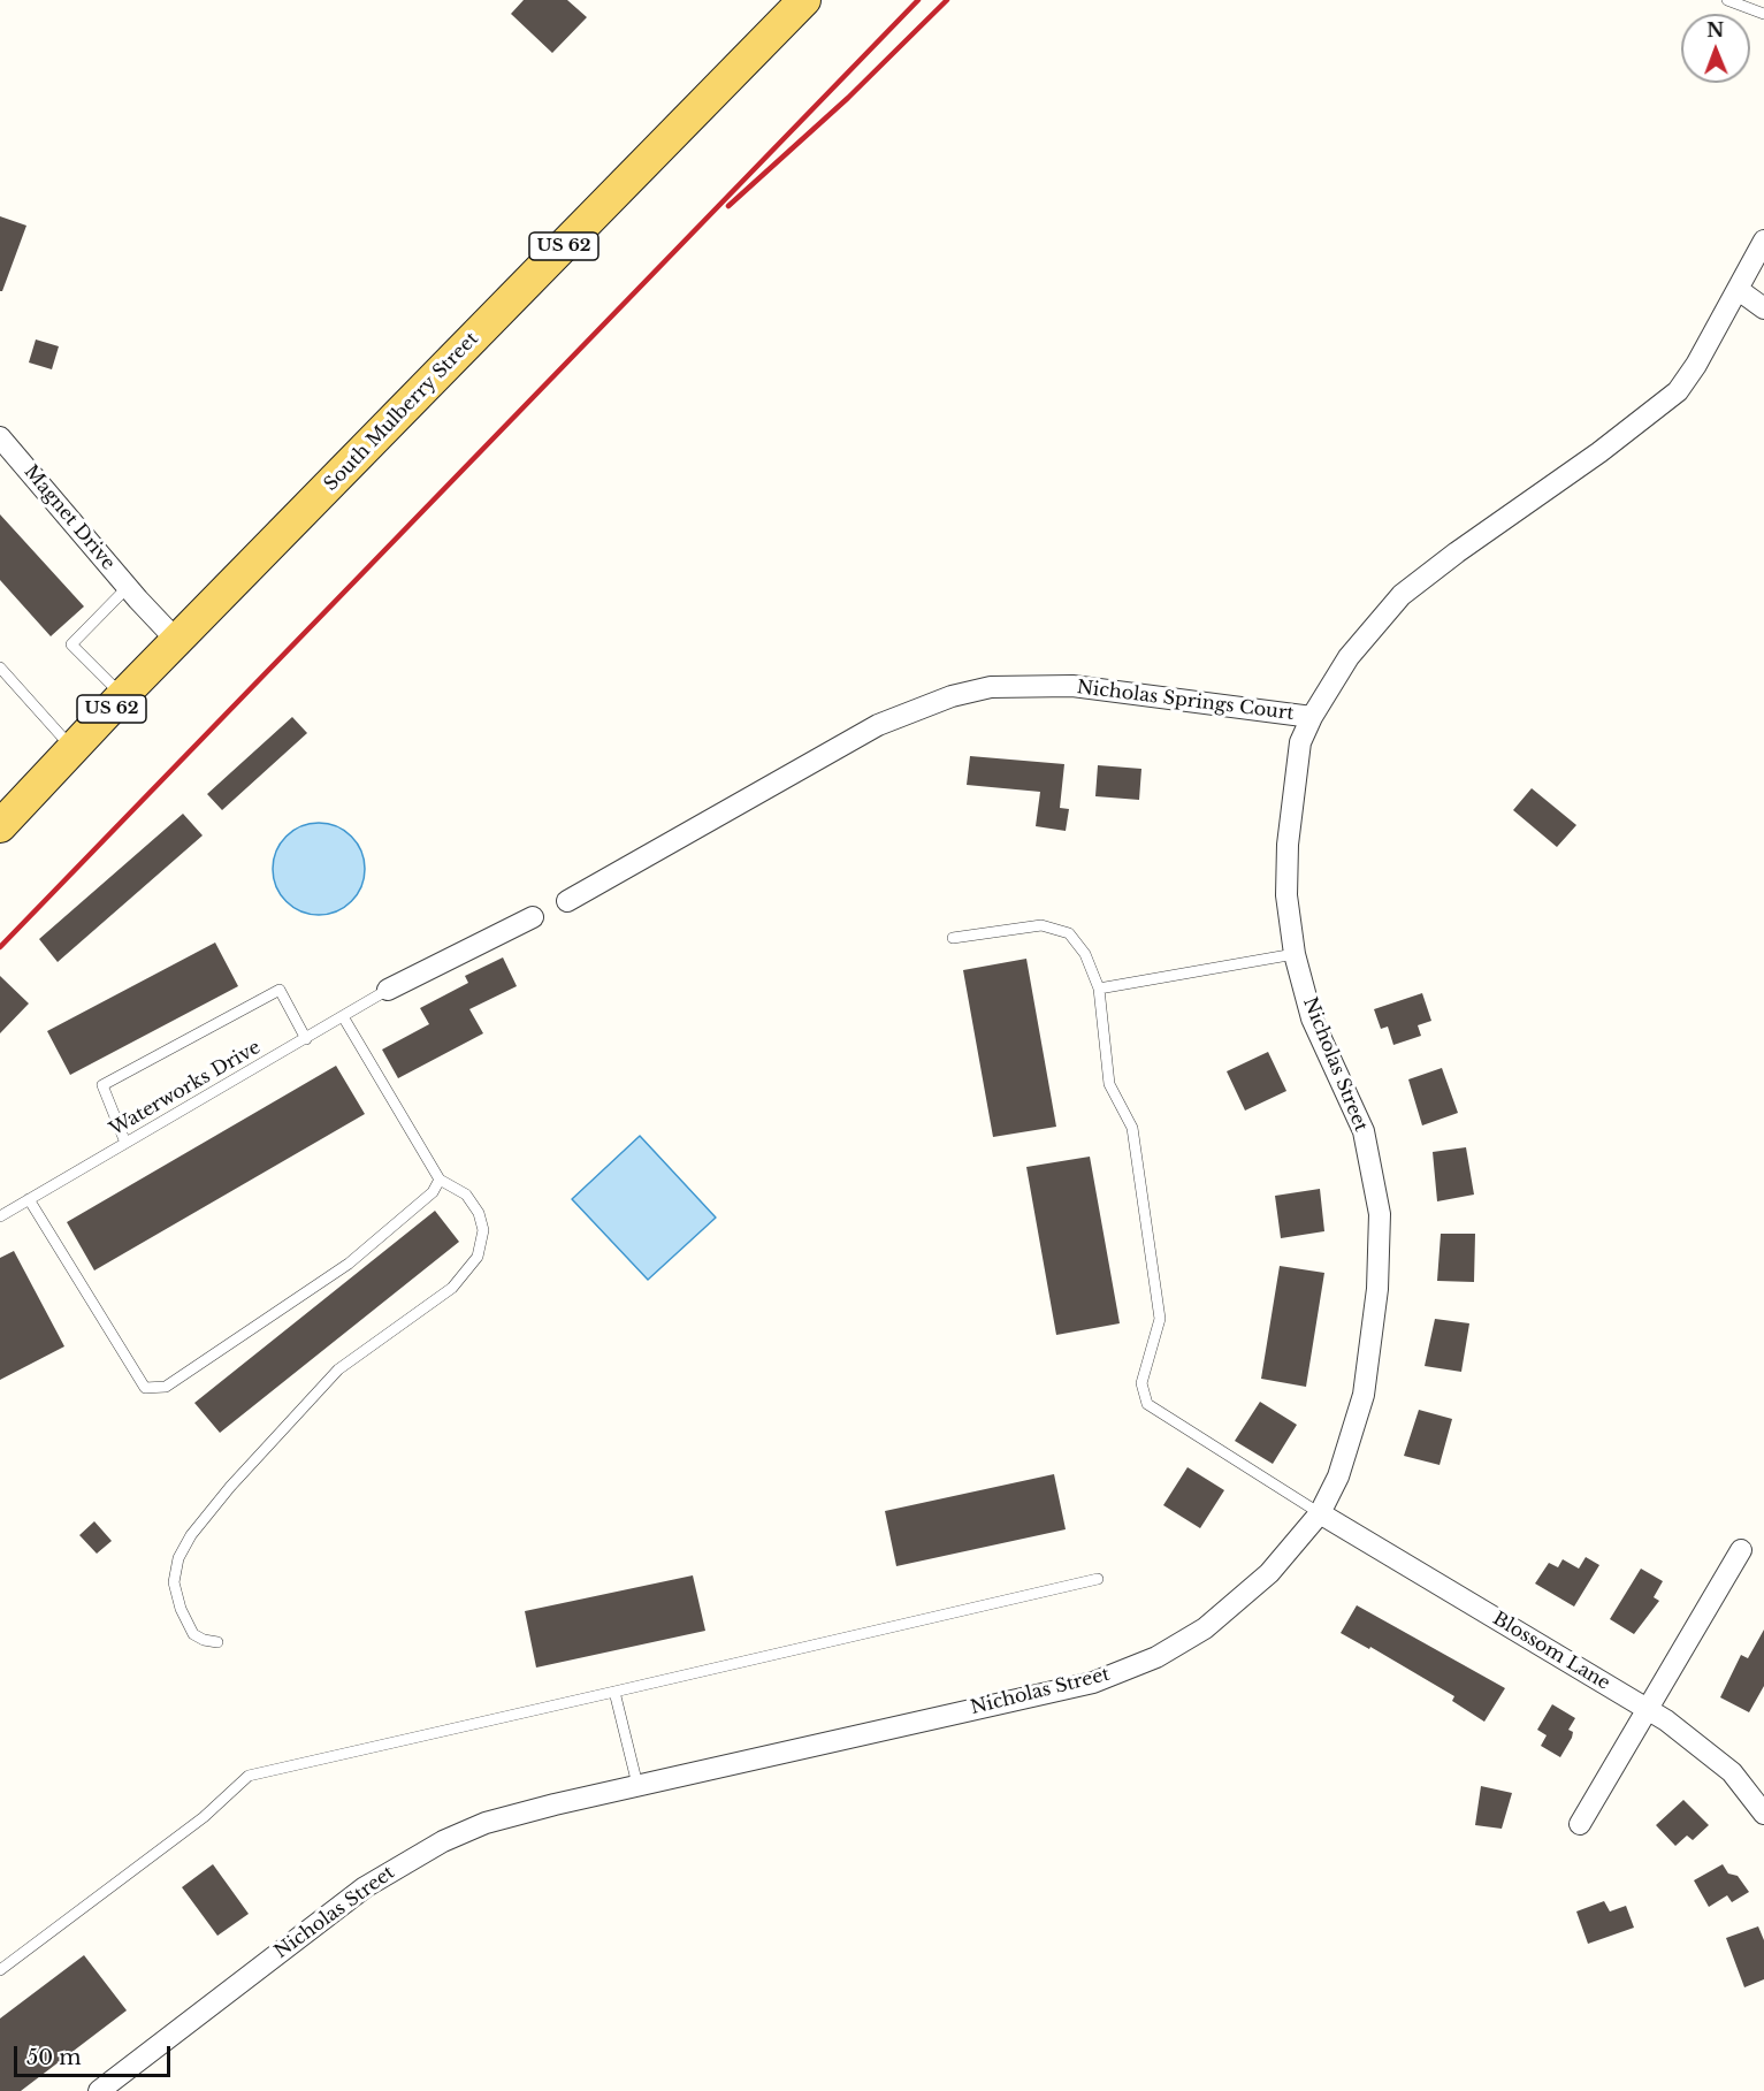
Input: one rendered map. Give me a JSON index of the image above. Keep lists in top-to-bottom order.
{
  "streets": {
    "main road": ["US 62", "South Mulberry Street"],
    "street": [
      "Magnet Drive",
      "Nicholas Springs Court",
      "Nicholas Street",
      "Blossom Lane"
    ],
    "lane": ["Waterworks Drive"]
  },
  "crossings": [
    ["South Mulberry Street", "Magnet Drive"],
    ["Nicholas Springs Court", "Nicholas Street"],
    ["Nicholas Street", "Blossom Lane"]
  ],
  "scale_bar": "50 m",
  "north": "top"
}
